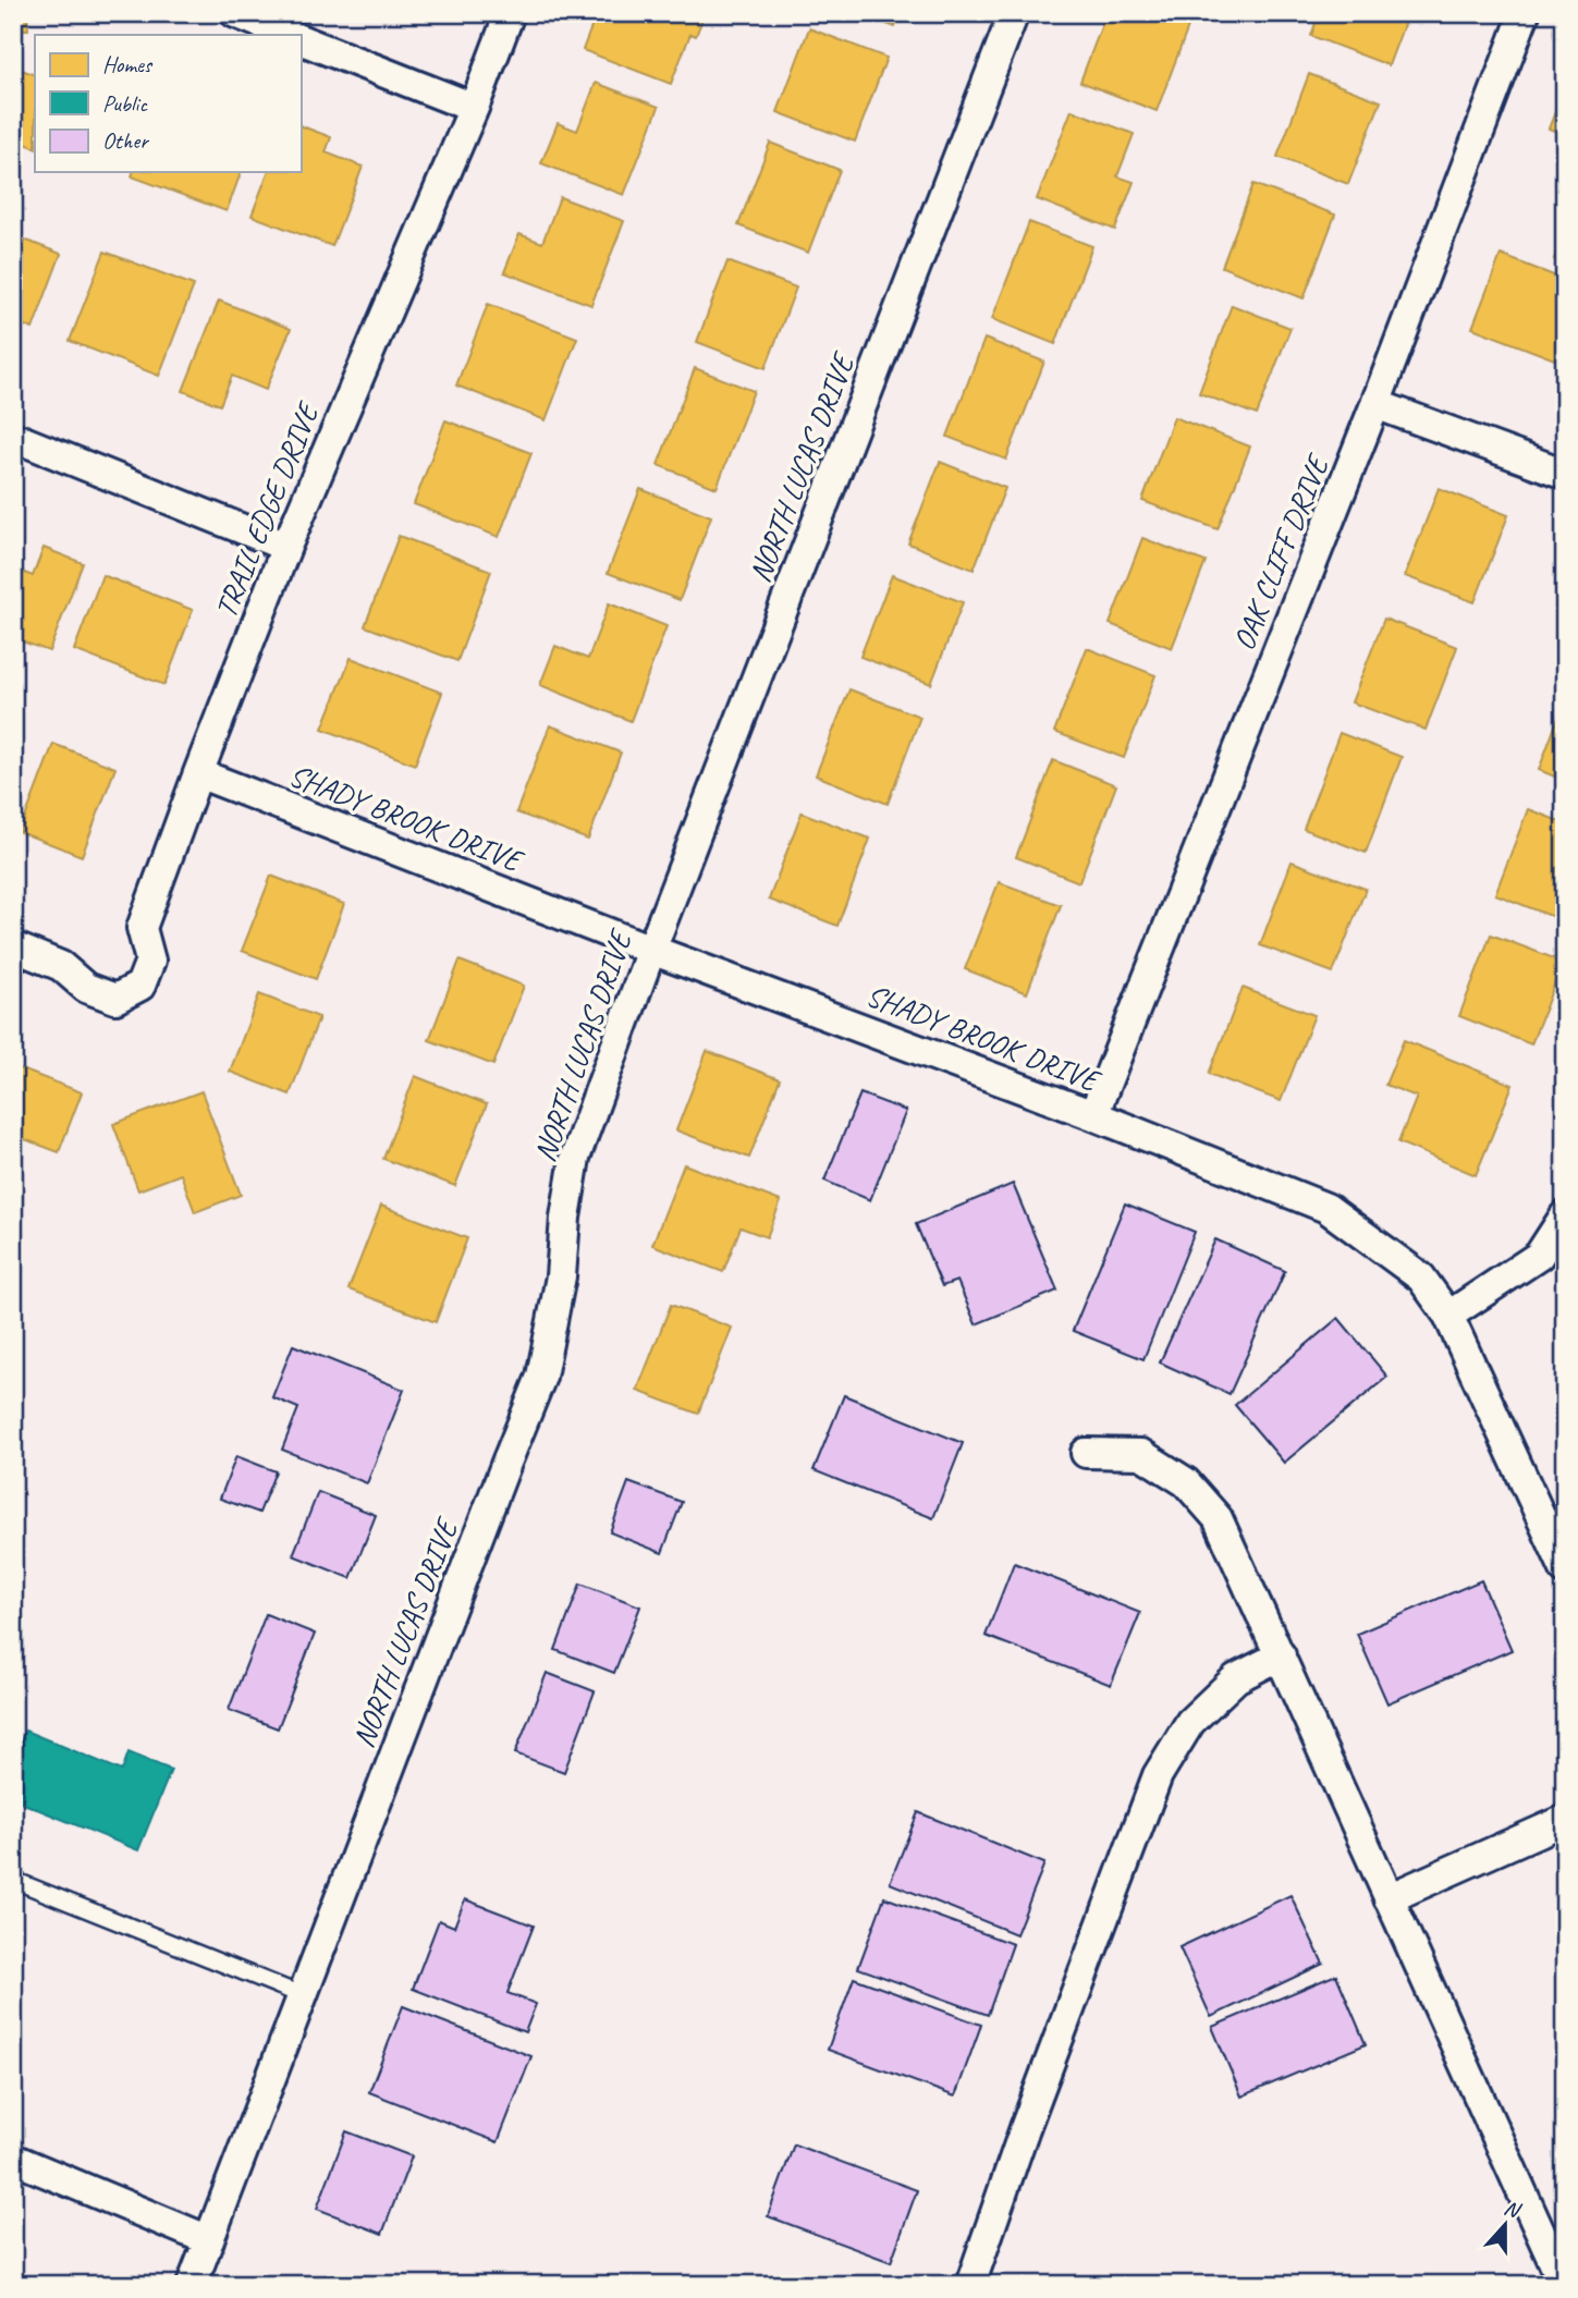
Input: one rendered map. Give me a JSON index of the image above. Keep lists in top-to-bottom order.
{
  "streets": {
    "street": [
      "NORTH LUCAS DRIVE",
      "TRAIL EDGE DRIVE",
      "OAK CLIFF DRIVE",
      "SHADY BROOK DRIVE"
    ]
  },
  "crossings": [
    ["NORTH LUCAS DRIVE", "SHADY BROOK DRIVE"],
    ["TRAIL EDGE DRIVE", "SHADY BROOK DRIVE"],
    ["OAK CLIFF DRIVE", "SHADY BROOK DRIVE"]
  ],
  "legend": ["Homes", "Public", "Other"],
  "north": "top"
}
